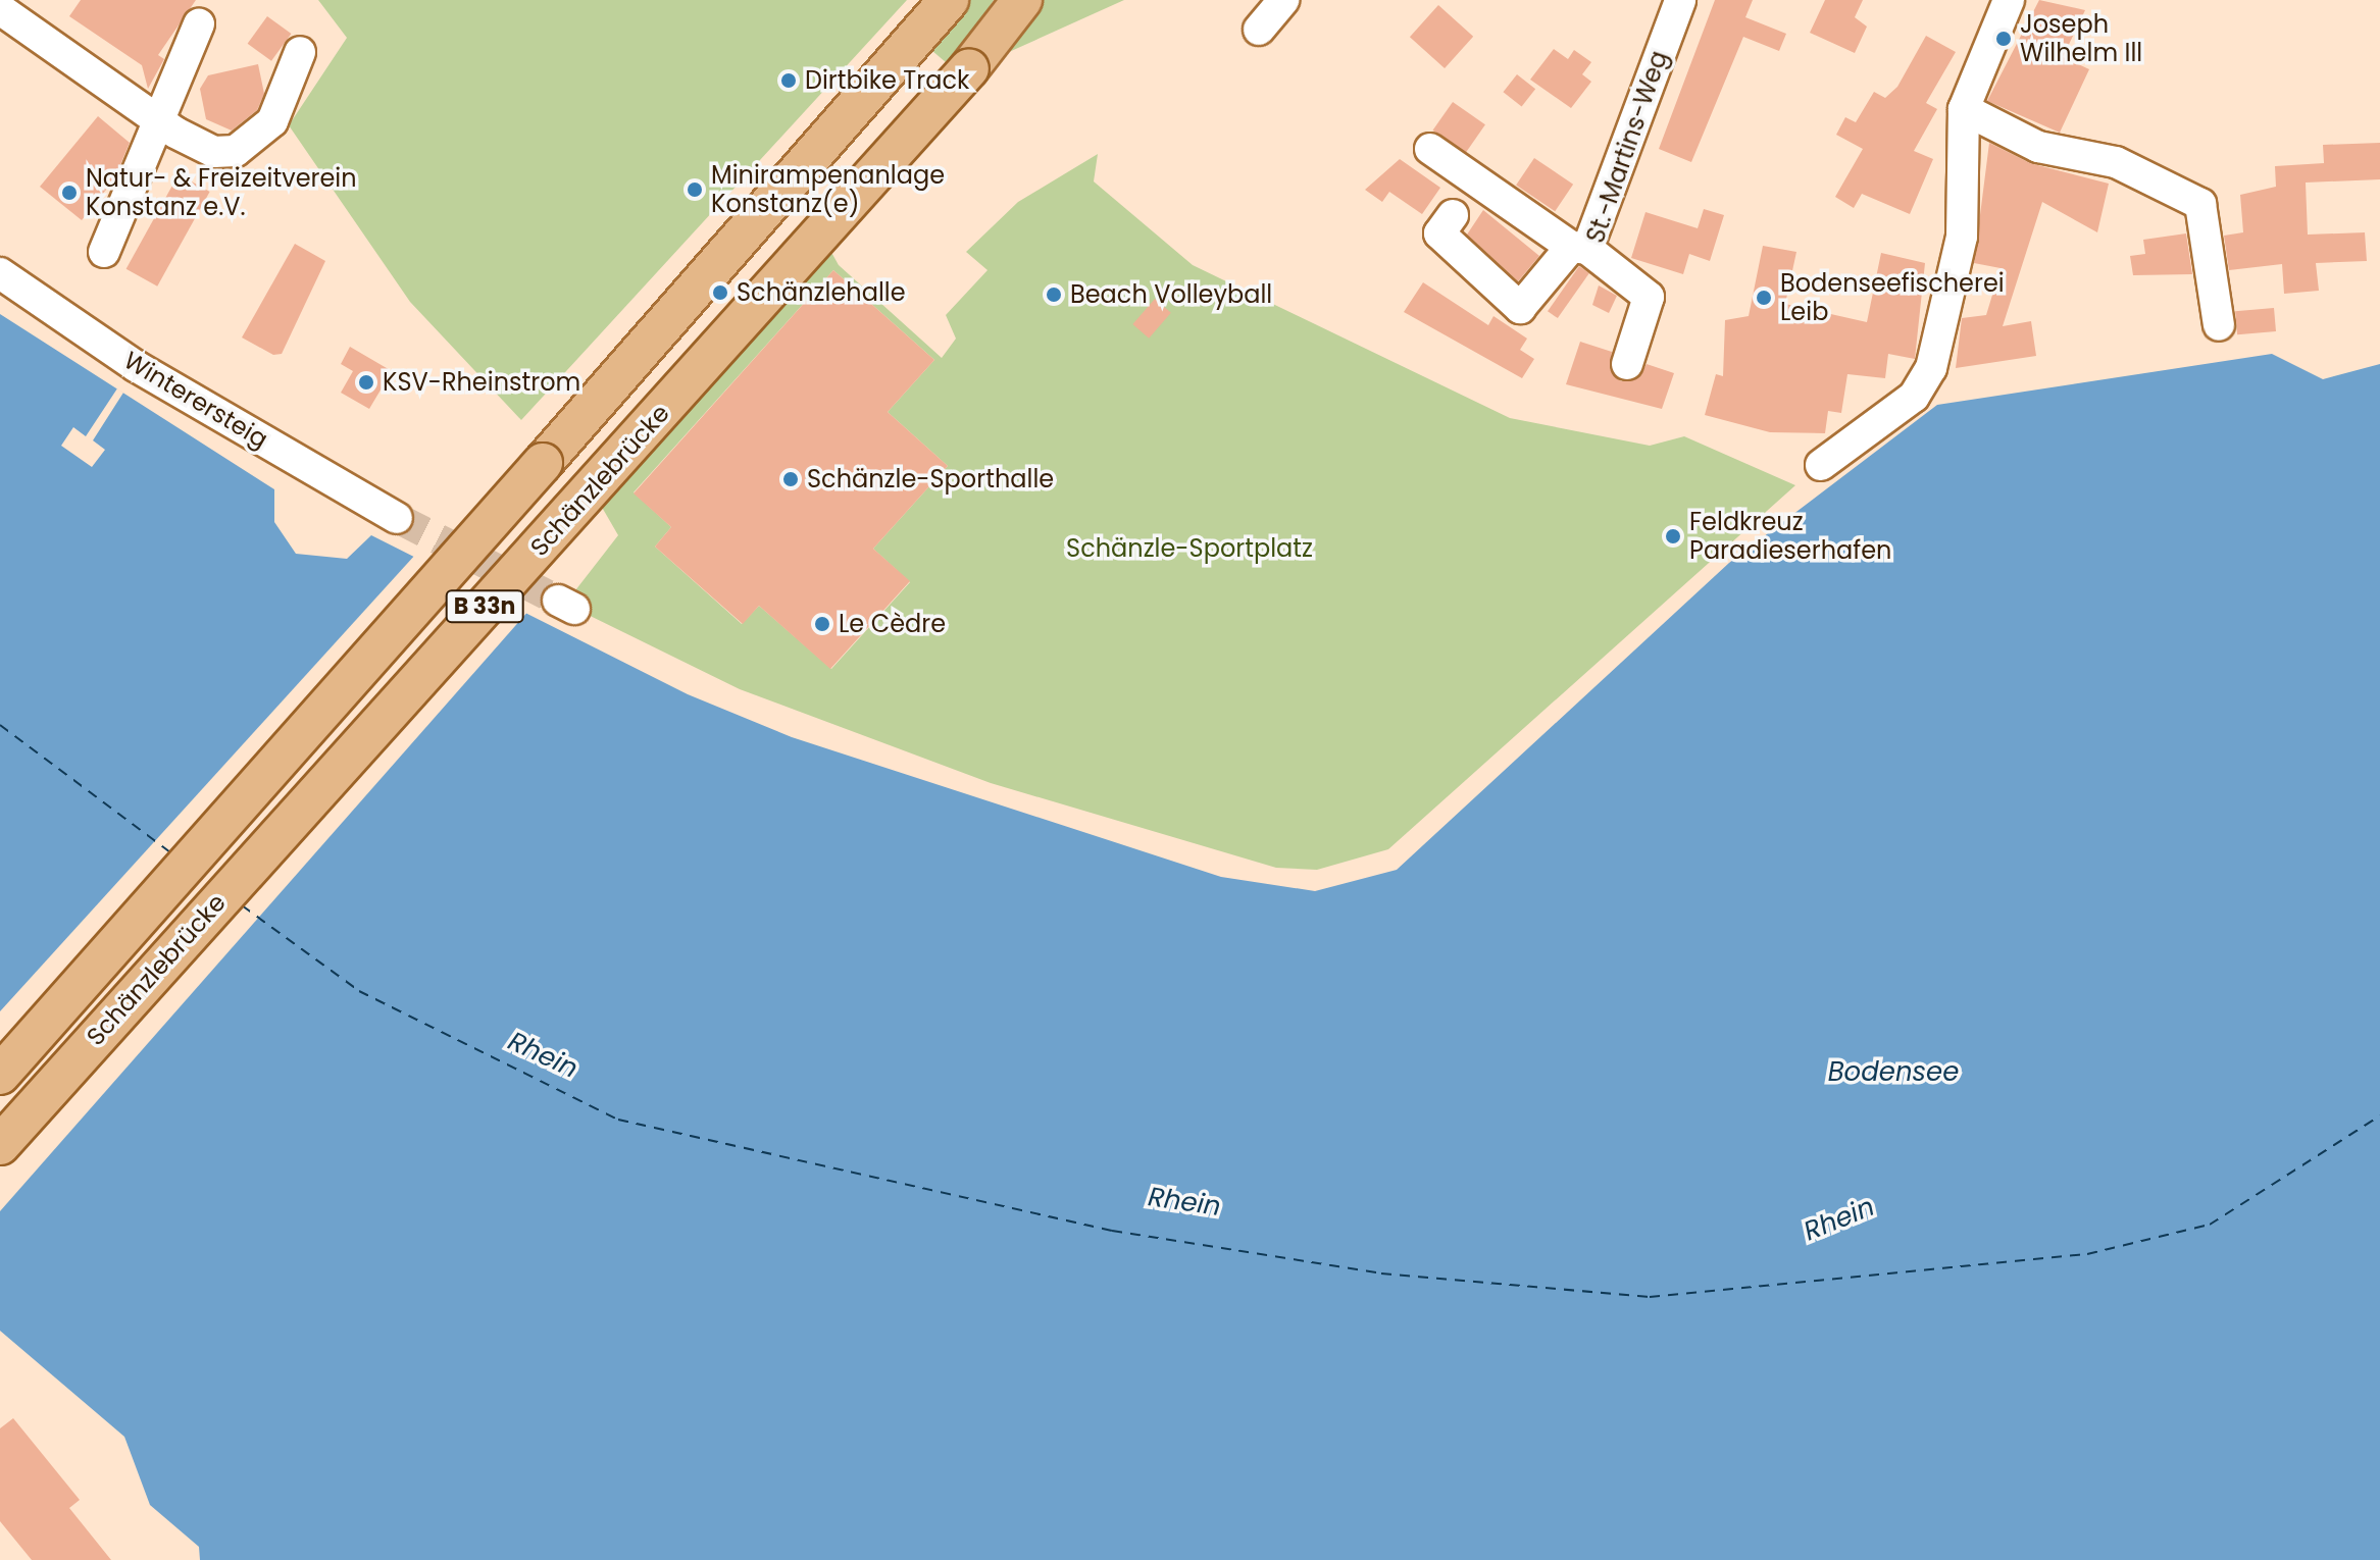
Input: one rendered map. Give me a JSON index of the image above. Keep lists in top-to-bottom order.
{
  "streets": {
    "main road": ["Schänzlebrücke", "B 33n"],
    "street": ["St.-Martins-Weg", "Winterersteig"]
  },
  "water": ["Rhein", "Bodensee"],
  "parks": ["Schänzle-Sportplatz"],
  "places": [
    "Joseph Wilhelm Ill",
    "Dirtbike Track",
    "Minirampenanlage Konstanz(e)",
    "Natur- & Freizeitverein Konstanz e.V.",
    "Schänzlehalle",
    "Beach Volleyball",
    "Bodenseefischerei Leib",
    "KSV-Rheinstrom",
    "Schänzle-Sporthalle",
    "Feldkreuz Paradieserhafen",
    "Le Cèdre"
  ]
}
